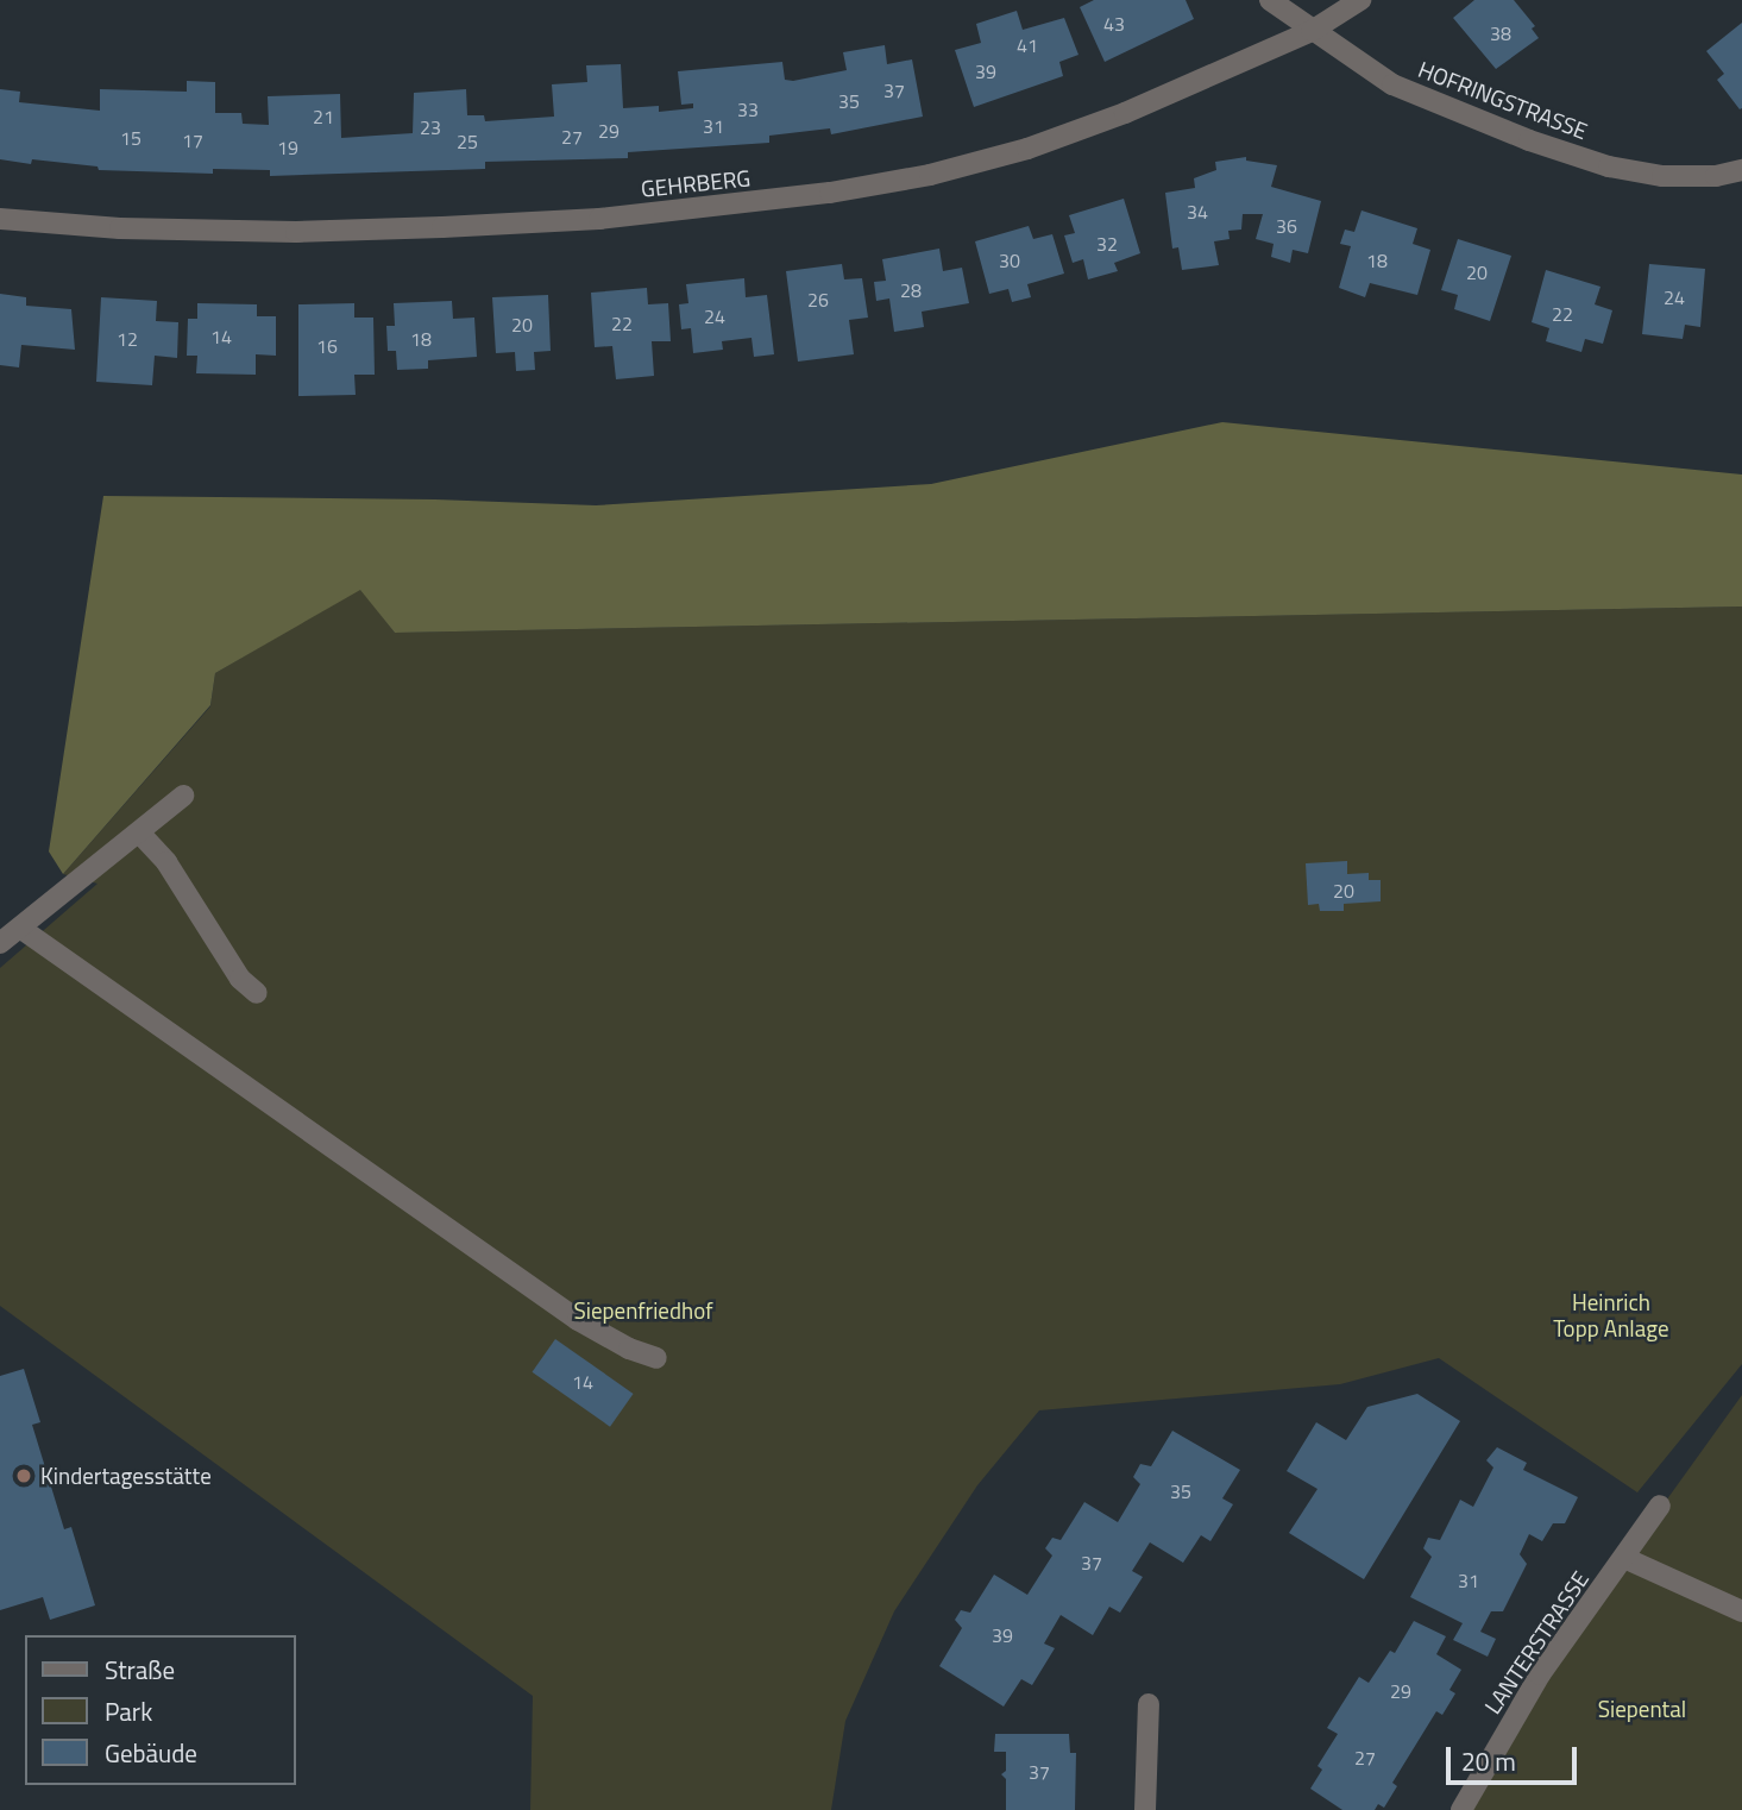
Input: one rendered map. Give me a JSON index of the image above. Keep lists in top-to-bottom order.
{
  "streets": {
    "street": ["HOFRINGSTRASSE", "GEHRBERG", "LANTERSTRASSE"]
  },
  "crossings": [
    ["HOFRINGSTRASSE", "GEHRBERG"]
  ],
  "parks": ["Heinrich Topp Anlage", "Siepenfriedhof", "Siepental"],
  "places": ["Kindertagesstätte"],
  "house_numbers": [
    "43",
    "38",
    "41",
    "39",
    "37",
    "35",
    "33",
    "21",
    "31",
    "23",
    "29",
    "27",
    "15",
    "17",
    "25",
    "19",
    "34",
    "36",
    "32",
    "30",
    "18",
    "20",
    "28",
    "24",
    "26",
    "22",
    "24",
    "22",
    "20",
    "14",
    "12",
    "18",
    "16",
    "20",
    "14",
    "35",
    "37",
    "31",
    "39",
    "29",
    "27",
    "37"
  ],
  "legend": ["Straße", "Park", "Gebäude"],
  "scale_bar": "20 m"
}
